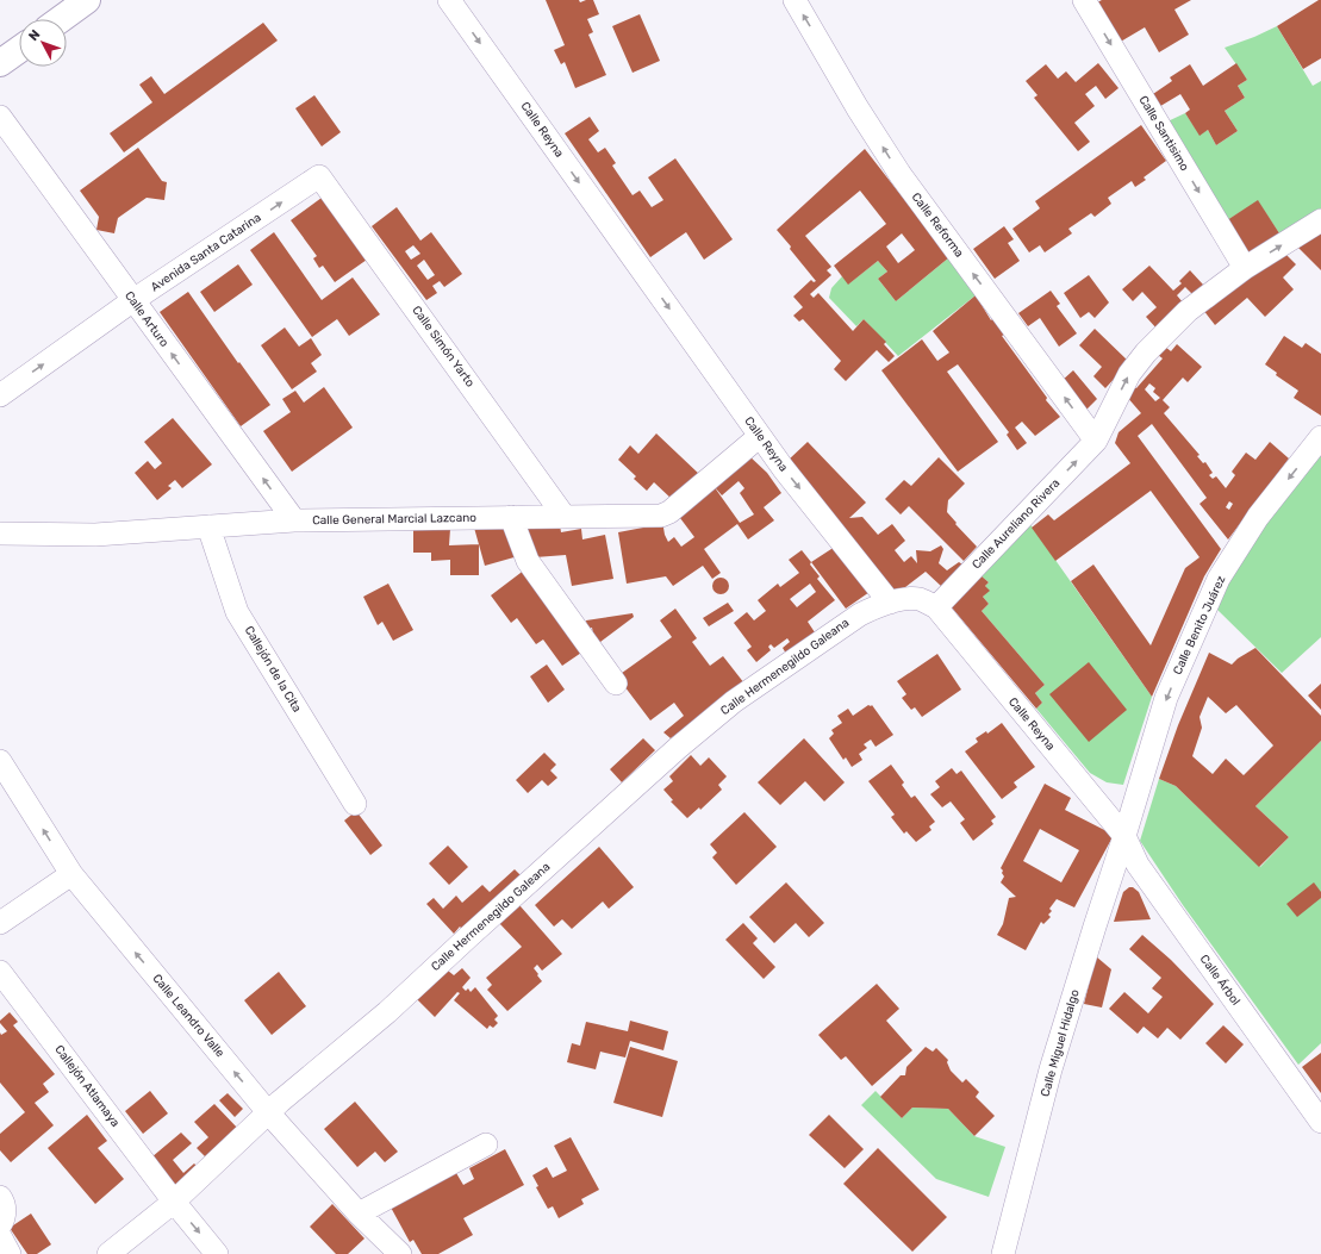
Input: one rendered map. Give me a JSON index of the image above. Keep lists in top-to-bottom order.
{
  "streets": {
    "street": [
      "Calle Reyna",
      "Calle Santisimo",
      "Calle Reforma",
      "Avenida Santa Catarina",
      "Calle Arturo",
      "Calle Simón Yarto",
      "Calle General Marcial Lazcano",
      "Calle Aureliano Rivera",
      "Calle Benito Juárez",
      "Calle Hermenegildo Galeana",
      "Callejón de la Cita",
      "Calle Árbol",
      "Calle Leandro Valle",
      "Calle Miguel Hidalgo",
      "Callejón Atlamaya"
    ]
  },
  "crossings": [
    ["Calle Reyna", "Calle General Marcial Lazcano"],
    ["Calle Reyna", "Calle Aureliano Rivera"],
    ["Calle Reyna", "Calle Benito Juárez"],
    ["Calle Reyna", "Calle Hermenegildo Galeana"],
    ["Calle Reyna", "Calle Árbol"],
    ["Calle Reyna", "Calle Miguel Hidalgo"],
    ["Calle Santisimo", "Calle Aureliano Rivera"],
    ["Calle Reforma", "Calle Aureliano Rivera"],
    ["Avenida Santa Catarina", "Calle Arturo"],
    ["Avenida Santa Catarina", "Calle Simón Yarto"],
    ["Calle Arturo", "Calle General Marcial Lazcano"],
    ["Calle Simón Yarto", "Calle General Marcial Lazcano"],
    ["Calle General Marcial Lazcano", "Callejón de la Cita"],
    ["Calle Benito Juárez", "Calle Árbol"],
    ["Calle Benito Juárez", "Calle Miguel Hidalgo"],
    ["Calle Hermenegildo Galeana", "Calle Leandro Valle"],
    ["Calle Hermenegildo Galeana", "Callejón Atlamaya"],
    ["Calle Árbol", "Calle Miguel Hidalgo"]
  ],
  "one_way": [
    "Calle Reyna",
    "Calle Santisimo",
    "Calle Reforma",
    "Avenida Santa Catarina",
    "Calle Arturo",
    "Calle Aureliano Rivera",
    "Calle Benito Juárez",
    "Calle Leandro Valle"
  ],
  "north": "top left"
}
